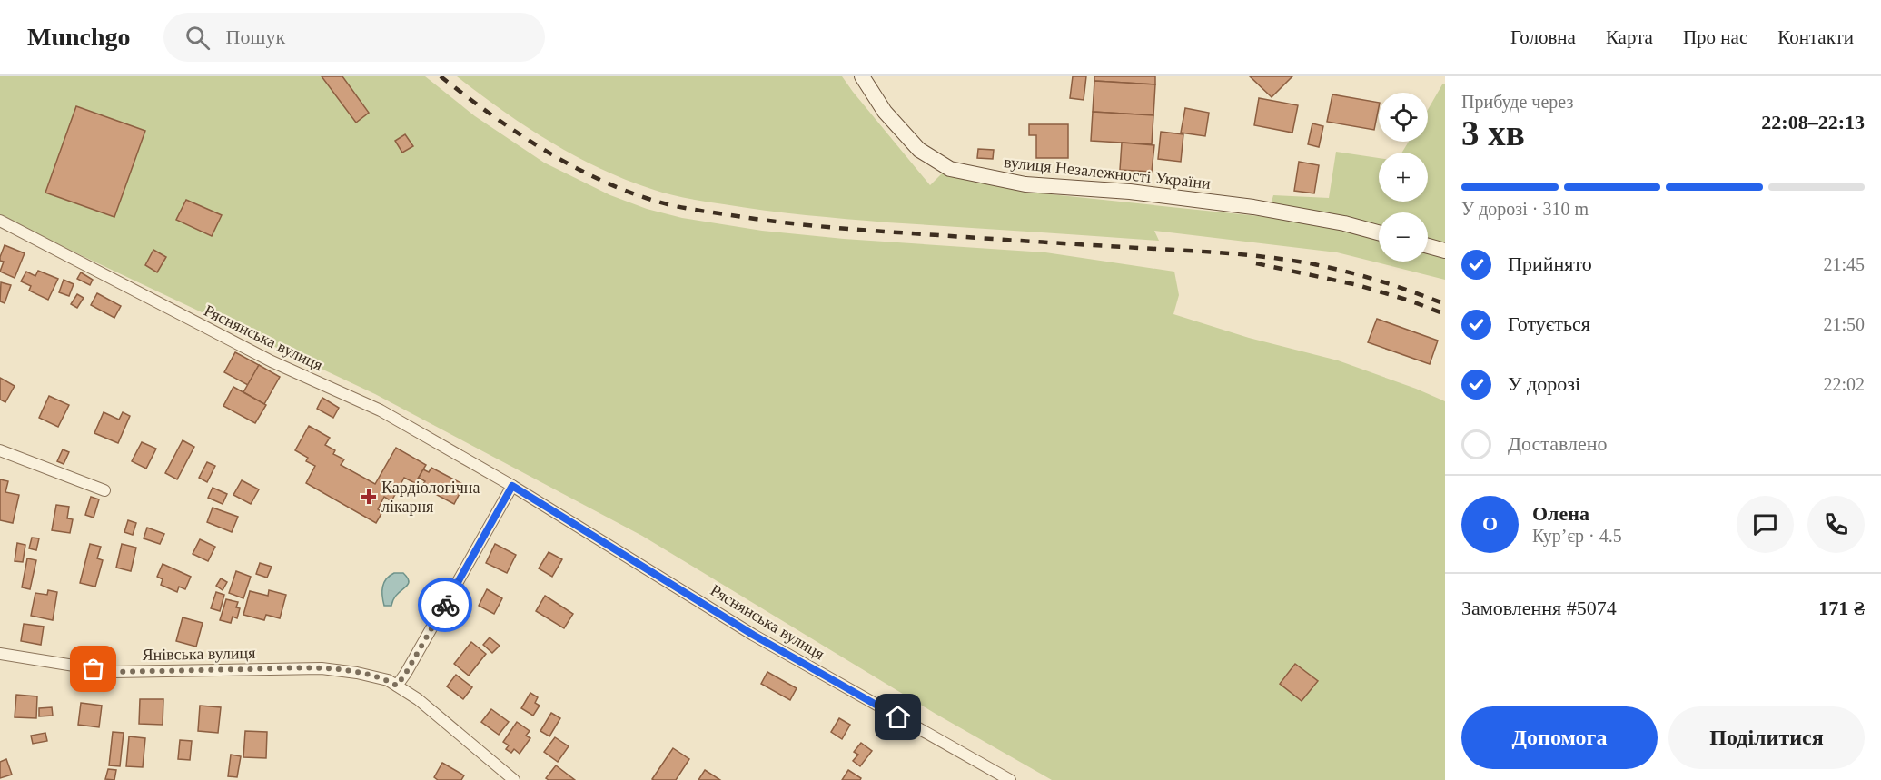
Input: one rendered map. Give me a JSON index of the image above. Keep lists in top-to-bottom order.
{
  "streets": {
    "main road": ["вулиця Незалежності України"],
    "street": ["Ряснянська вулиця", "Янівська вулиця"]
  },
  "places": {
    "health": ["Кардіологічна лікарня"]
  },
  "page": {
    "header": "Munchgo",
    "search": "Пошук",
    "nav": [
      "Головна",
      "Карта",
      "Про нас",
      "Контакти"
    ],
    "heading": ["3 хв", "Прибуде через", "22:08–22:13"],
    "panel": [
      "Олена",
      "Кур’єр · 4.5",
      "Замовлення #5074",
      "171 ₴"
    ],
    "map_buttons": ["+", "−"],
    "bar": "У дорозі · 310 m",
    "list": [
      ["Прийнято", "21:45"],
      ["Готується", "21:50"],
      ["У дорозі", "22:02"],
      "Доставлено"
    ],
    "round": "О",
    "buttons": ["Допомога", "Поділитися"]
  }
}
